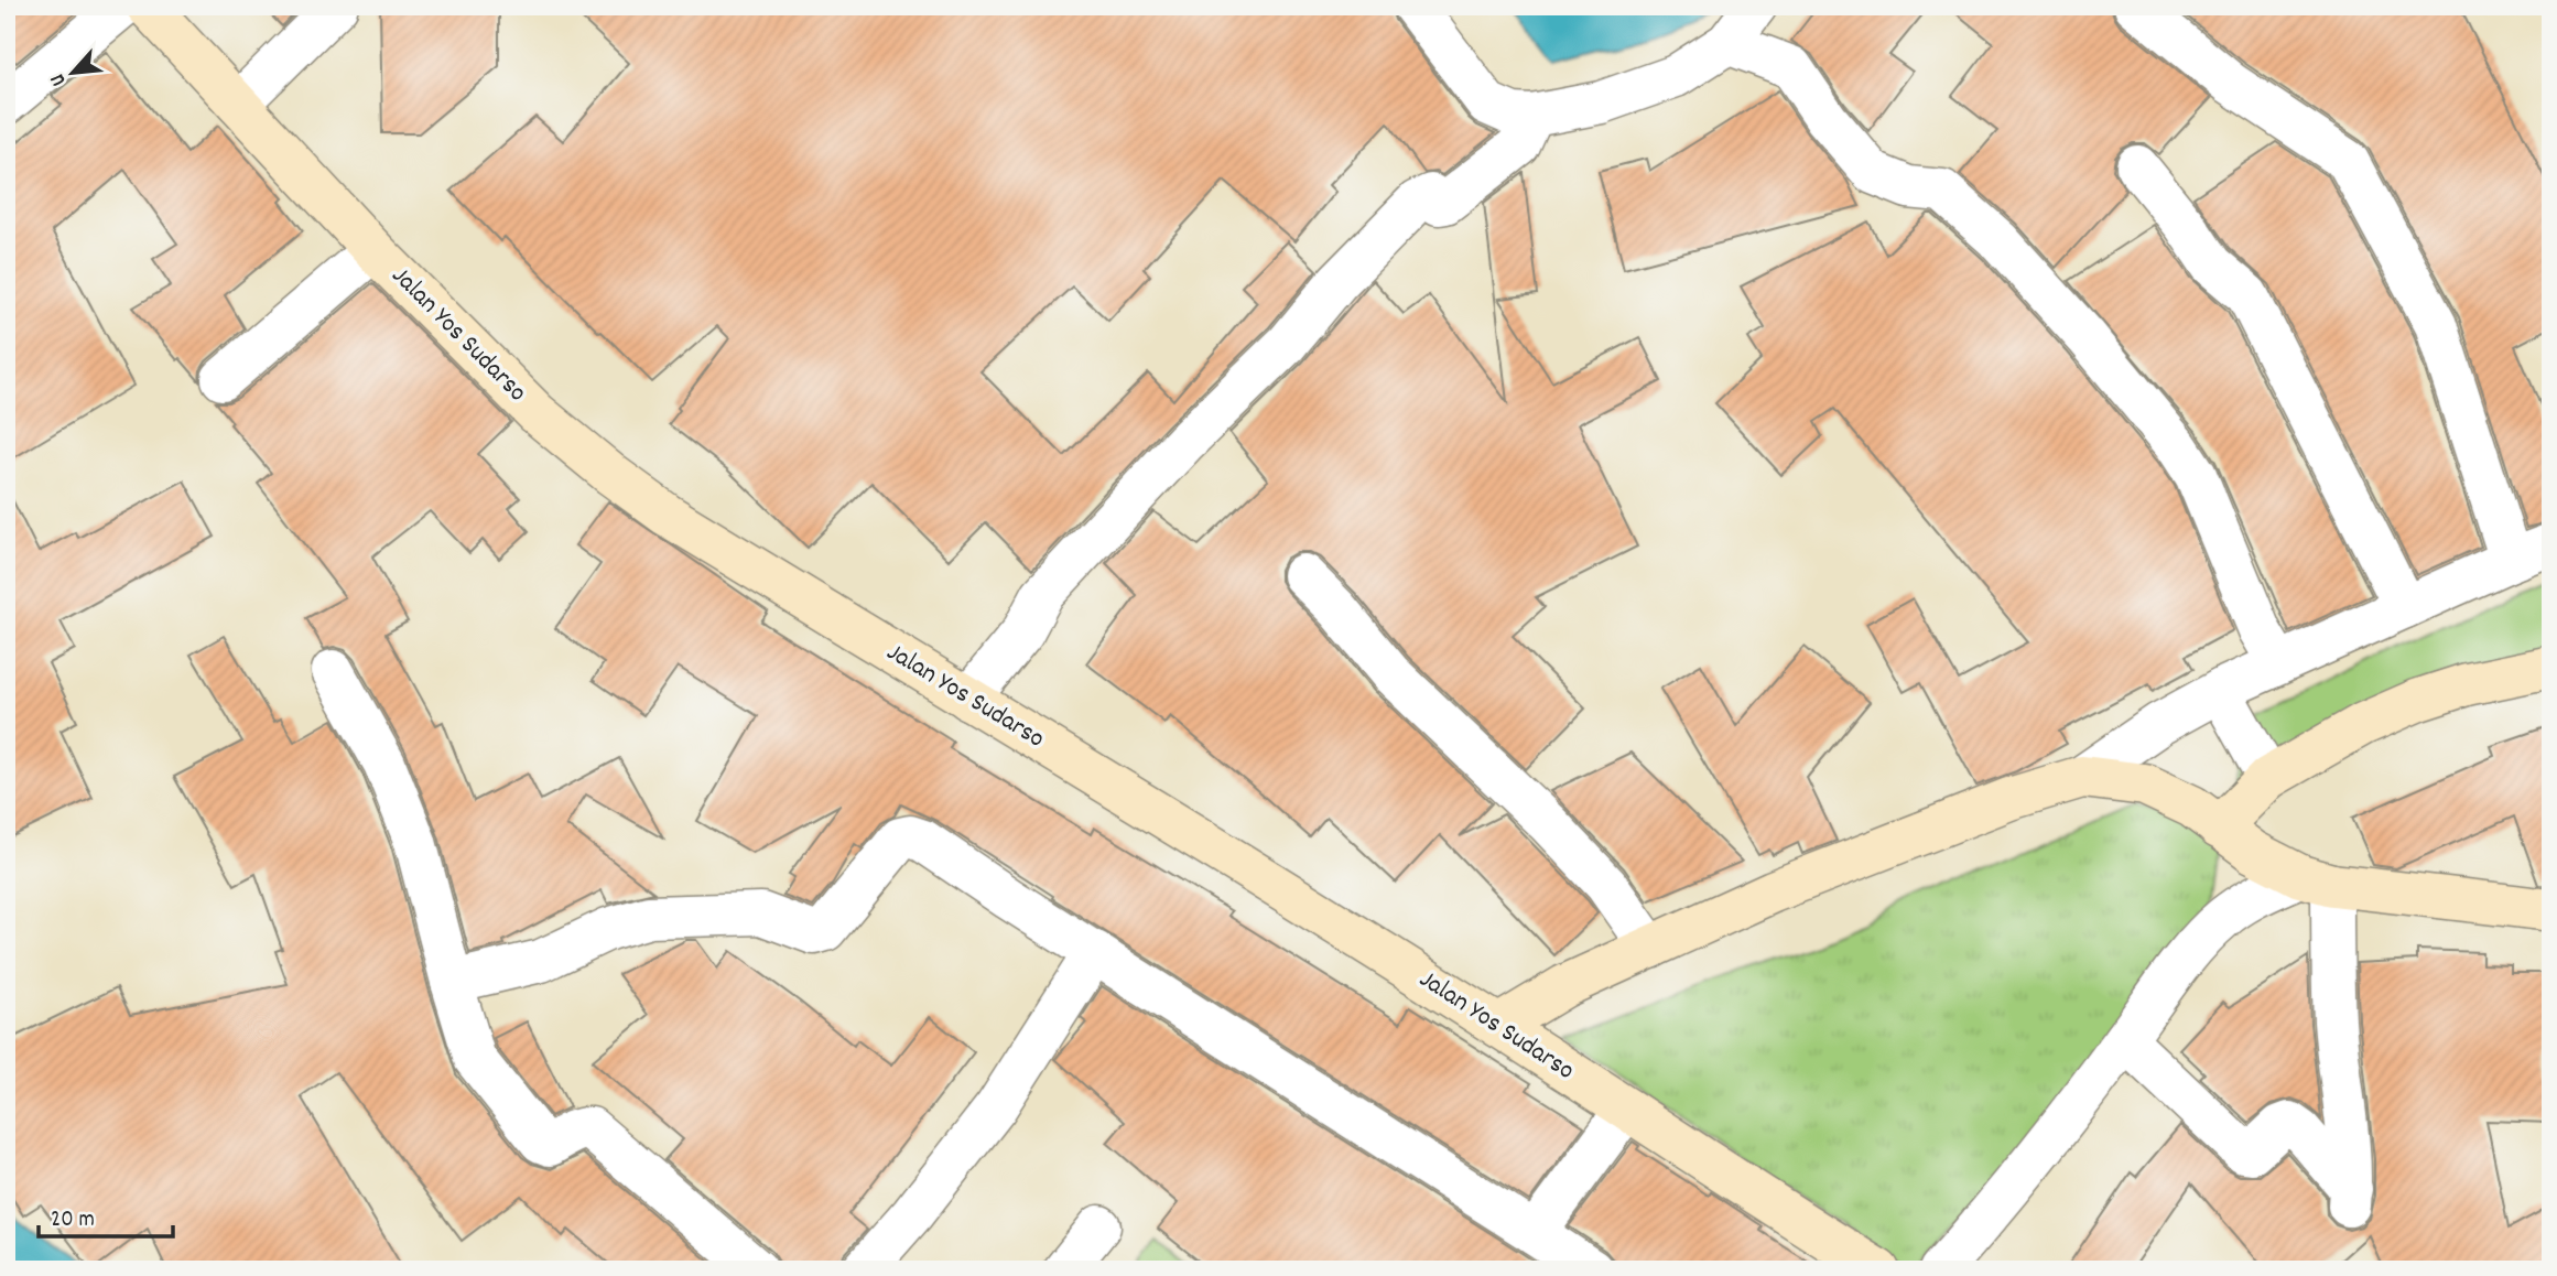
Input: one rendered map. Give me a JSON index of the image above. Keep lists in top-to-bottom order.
{
  "streets": {
    "street": ["Jalan Yos Sudarso"]
  },
  "scale_bar": "20 m",
  "north": "bottom left"
}
